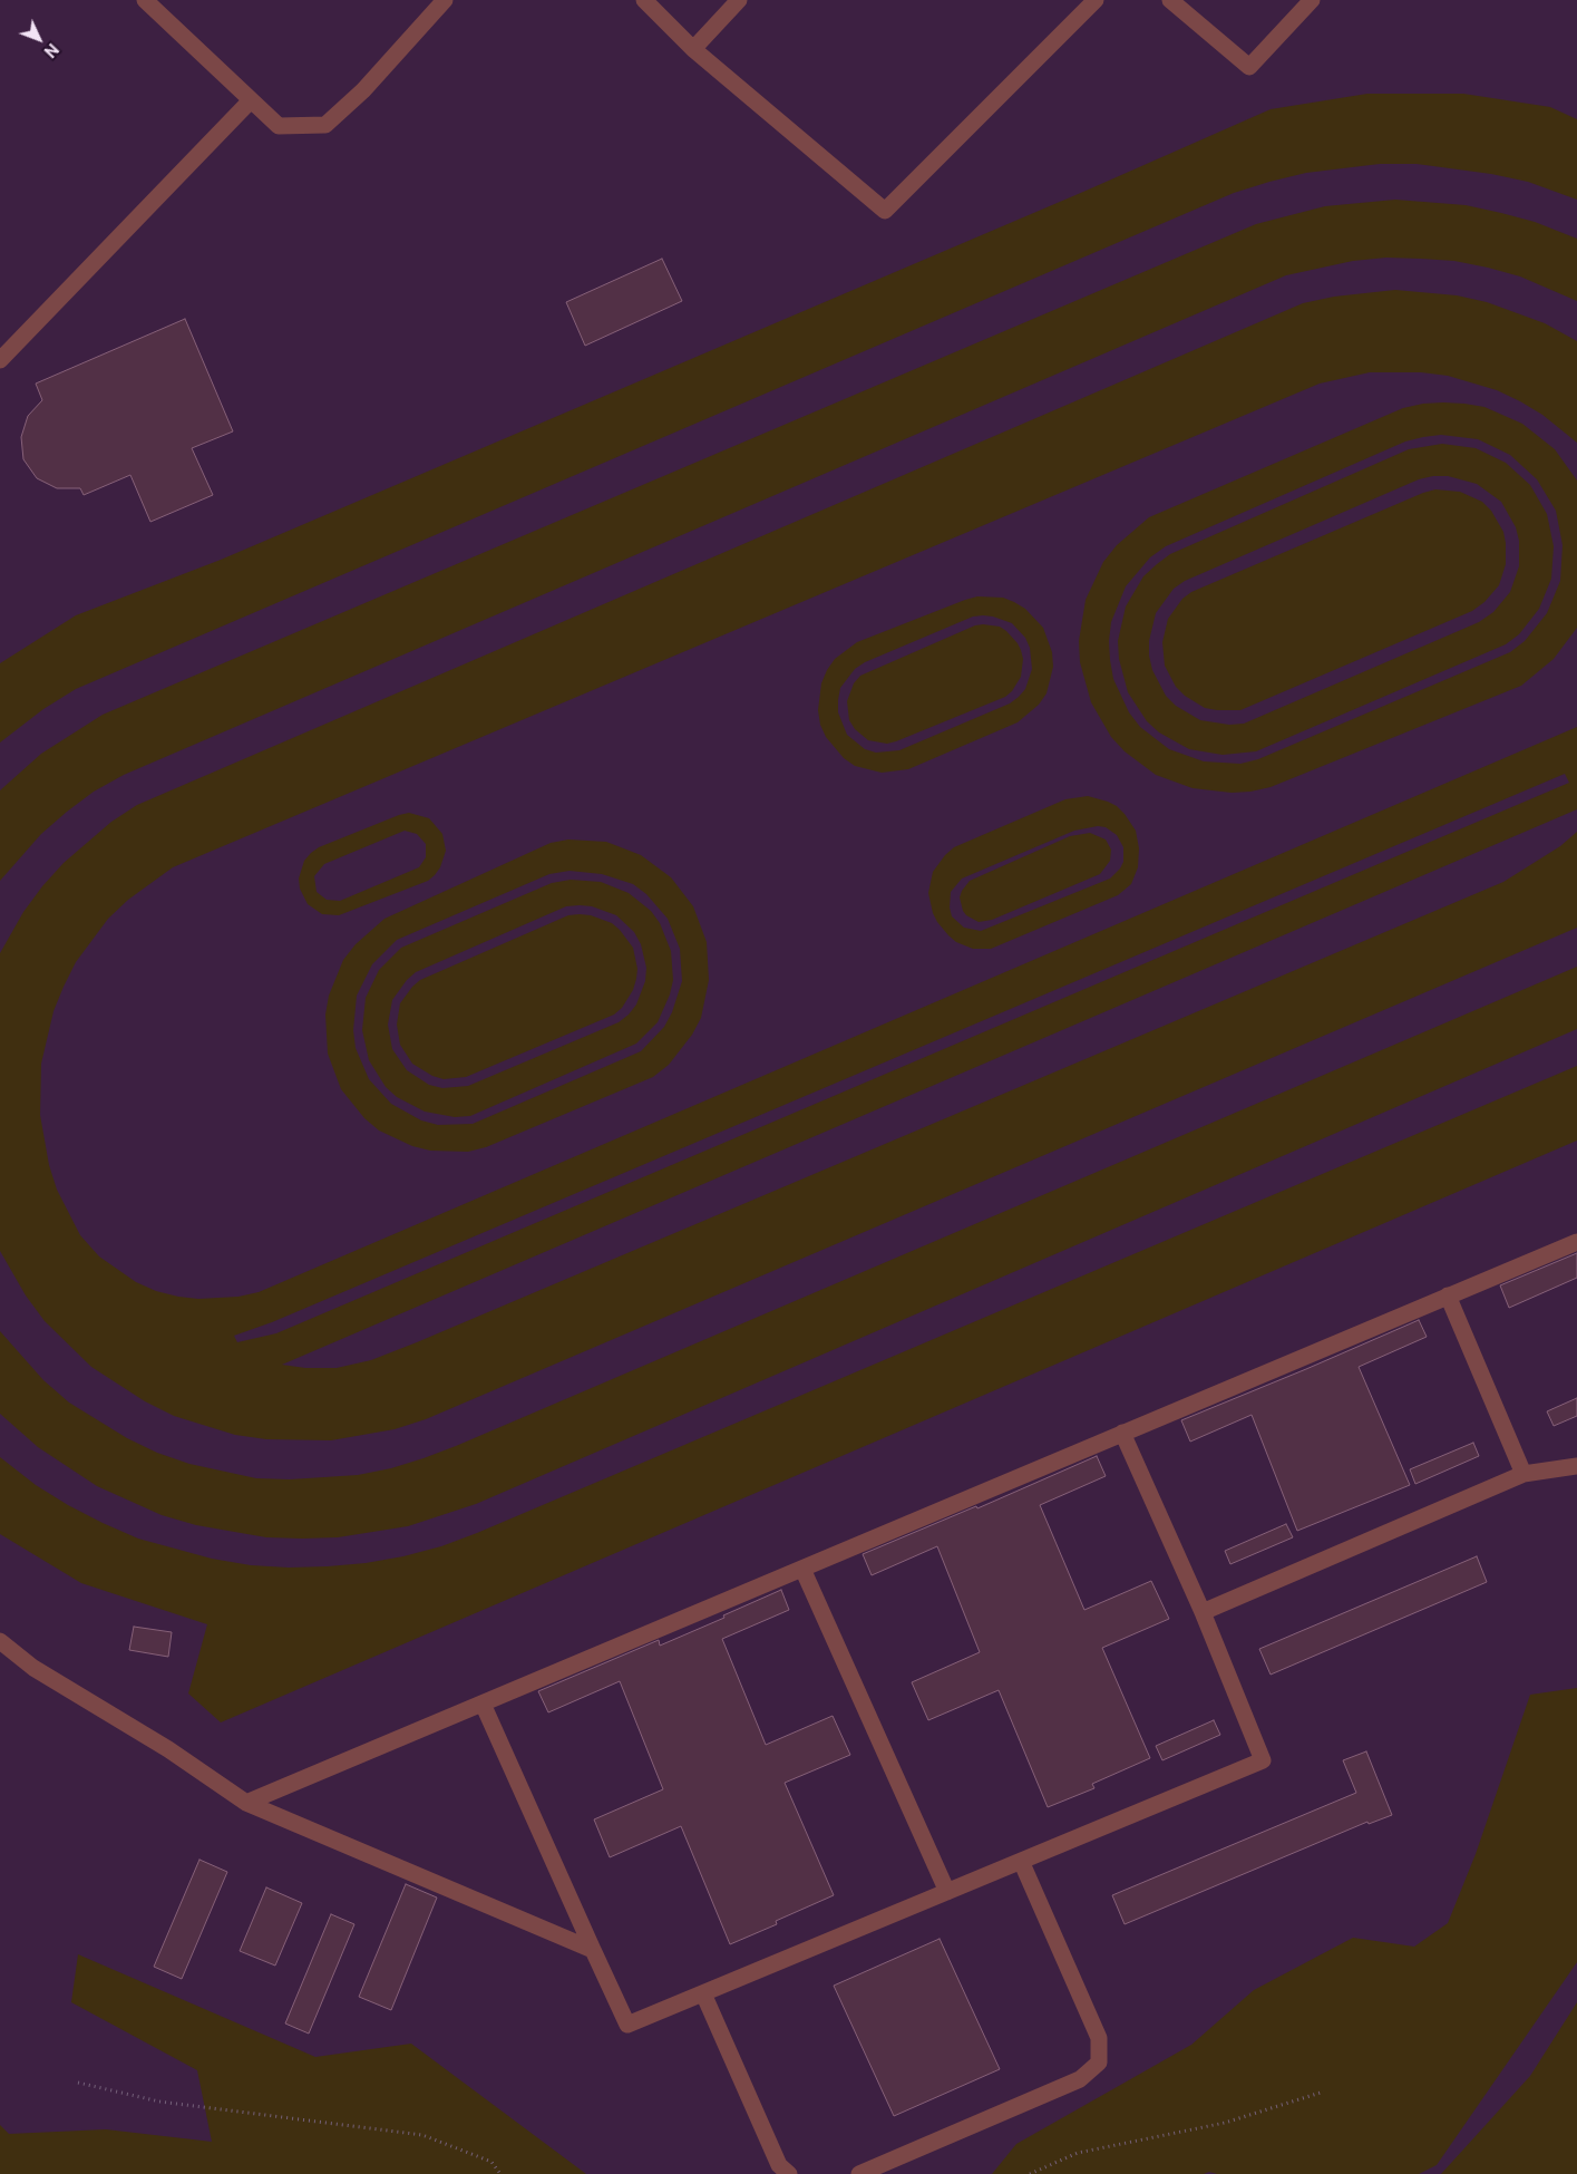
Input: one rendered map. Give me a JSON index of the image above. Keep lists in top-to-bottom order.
{
  "north": "bottom right"
}
